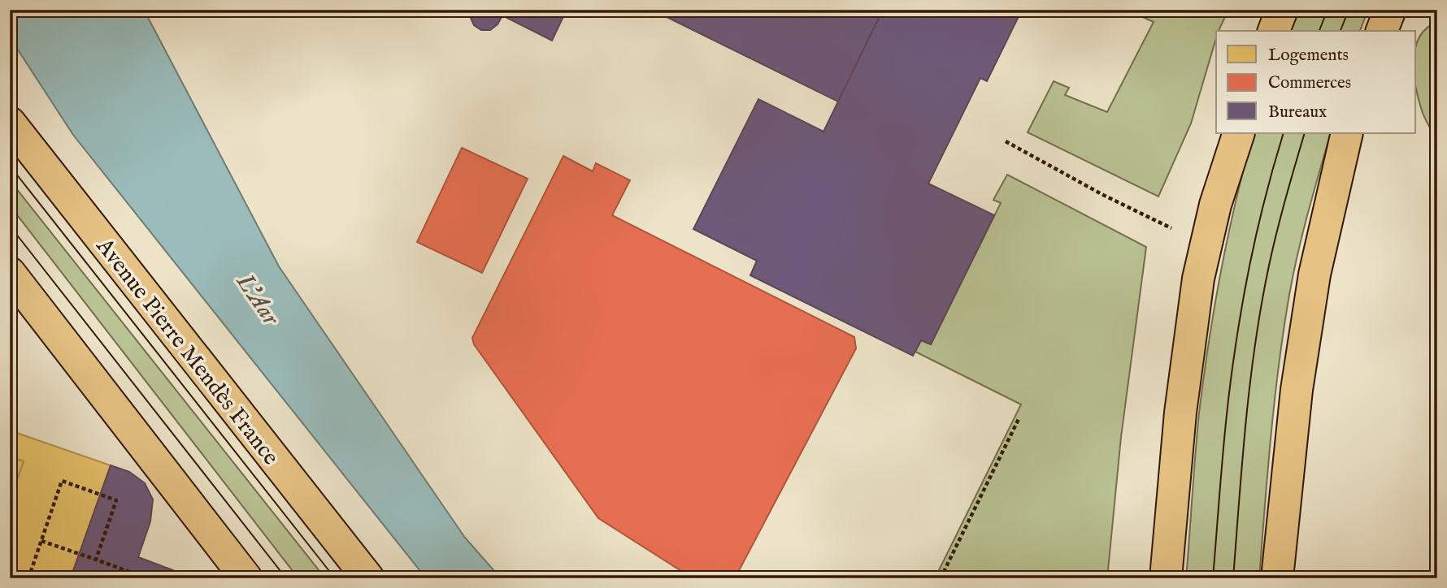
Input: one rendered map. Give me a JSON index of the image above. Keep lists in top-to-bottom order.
{
  "streets": {
    "main road": ["Avenue Pierre Mendès France"]
  },
  "water": ["L'Aar"],
  "legend": ["Logements", "Commerces", "Bureaux"]
}
